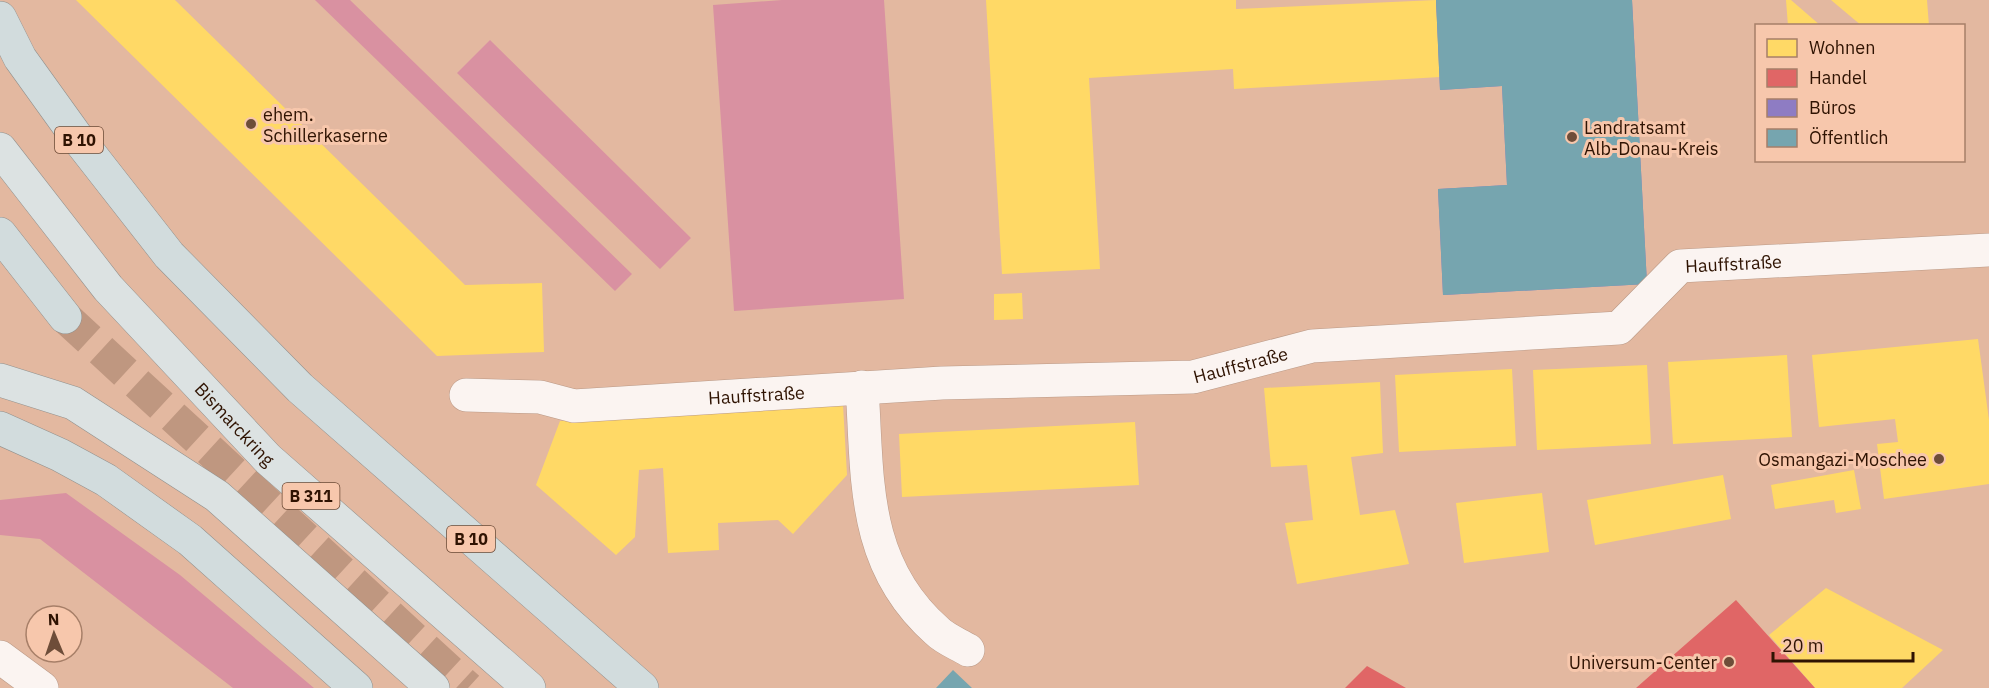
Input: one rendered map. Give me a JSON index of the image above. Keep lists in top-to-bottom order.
{
  "streets": {
    "highway": ["B 10"],
    "main road": ["Bismarckring", "B 311"],
    "street": ["Hauffstraße"]
  },
  "places": [
    "ehem. Schillerkaserne",
    "Landratsamt Alb-Donau-Kreis",
    "Osmangazi-Moschee",
    "Universum-Center"
  ],
  "legend": [
    "Wohnen",
    "Handel",
    "Büros",
    "Öffentlich"
  ],
  "scale_bar": "20 m",
  "north": "top"
}
